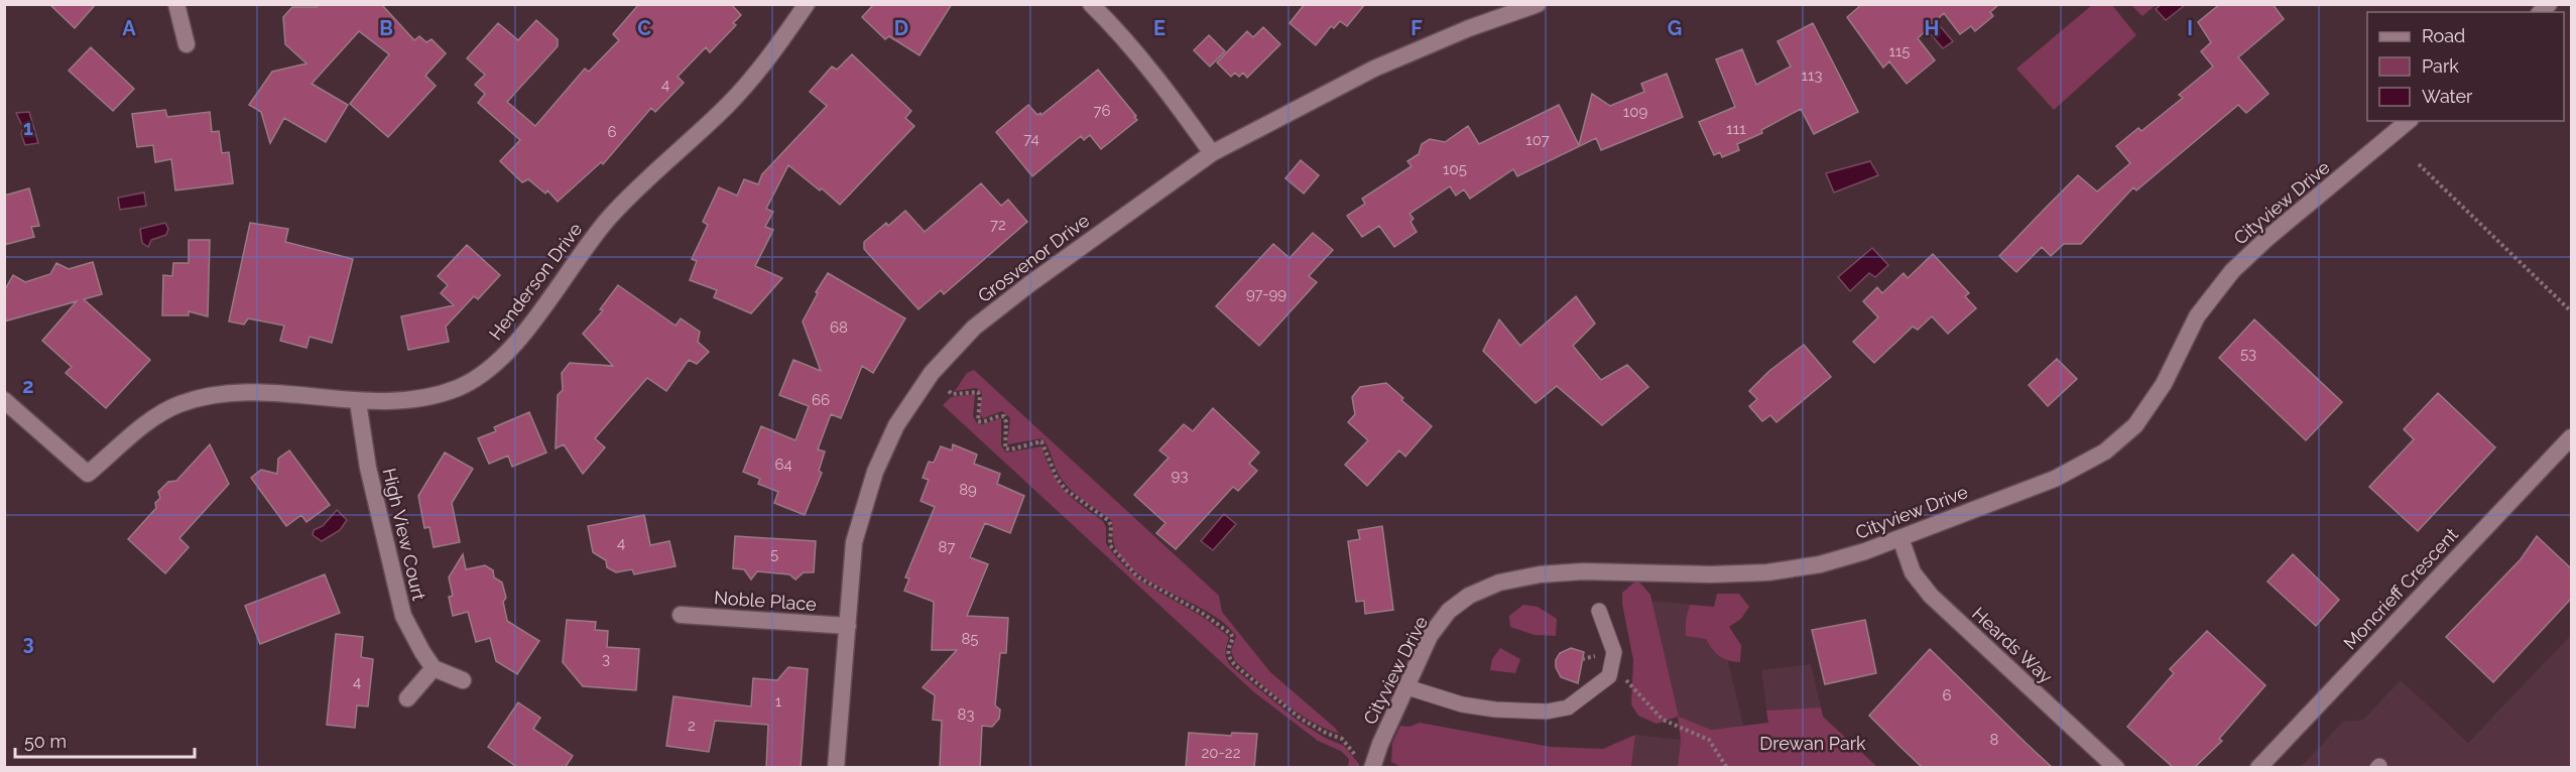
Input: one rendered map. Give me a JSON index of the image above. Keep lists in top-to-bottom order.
{
  "streets": {
    "street": [
      "Cityview Drive",
      "Grosvenor Drive",
      "Henderson Drive",
      "High View Court",
      "Moncrieff Crescent",
      "Noble Place",
      "Heards Way"
    ]
  },
  "crossings": [
    ["Cityview Drive", "Heards Way"],
    ["Grosvenor Drive", "Noble Place"],
    ["Henderson Drive", "High View Court"]
  ],
  "parks": ["Drewan Park"],
  "house_numbers": [
    "115",
    "113",
    "4",
    "76",
    "109",
    "111",
    "6",
    "74",
    "107",
    "105",
    "72",
    "97-99",
    "68",
    "53",
    "66",
    "64",
    "93",
    "89",
    "4",
    "87",
    "5",
    "85",
    "3",
    "4",
    "6",
    "1",
    "83",
    "2",
    "8",
    "20-22"
  ],
  "legend": ["Road", "Park", "Water"],
  "scale_bar": "50 m",
  "grid": {
    "columns": [
      "A",
      "B",
      "C",
      "D",
      "E",
      "F",
      "G",
      "H",
      "I"
    ],
    "rows": ["1", "2", "3"]
  }
}
